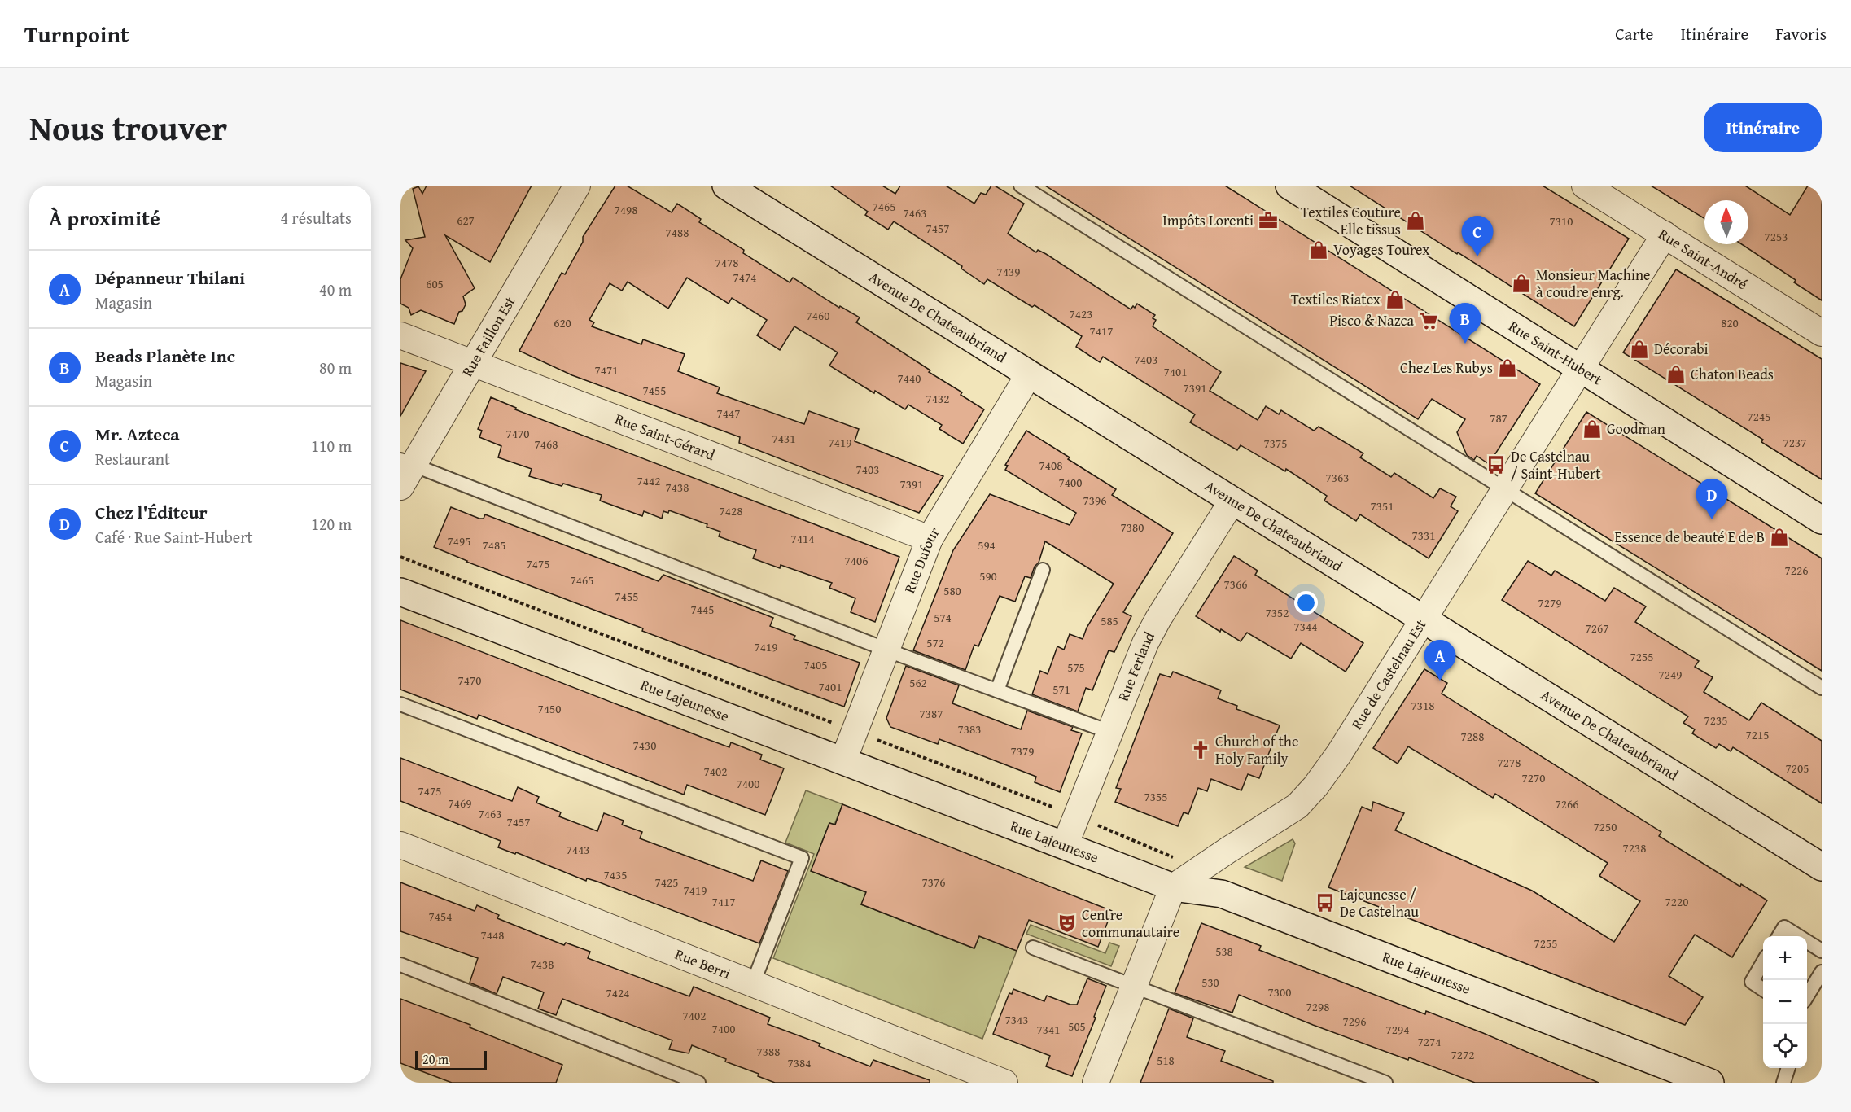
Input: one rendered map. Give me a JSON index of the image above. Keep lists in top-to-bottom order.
{
  "streets": {
    "street": [
      "Rue Saint-André",
      "Avenue De Chateaubriand",
      "Rue Faillon Est",
      "Rue Saint-Hubert",
      "Rue Saint-Gérard",
      "Rue Dufour",
      "Rue Ferland",
      "Rue de Castelnau Est",
      "Rue Lajeunesse",
      "Rue Berri"
    ]
  },
  "crossings": [
    ["Rue Saint-André", "Rue de Castelnau Est"],
    ["Avenue De Chateaubriand", "Rue Dufour"],
    ["Avenue De Chateaubriand", "Rue Ferland"],
    ["Avenue De Chateaubriand", "Rue de Castelnau Est"],
    ["Rue Faillon Est", "Rue Saint-Gérard"],
    ["Rue Saint-Hubert", "Rue de Castelnau Est"],
    ["Rue Saint-Gérard", "Rue Dufour"],
    ["Rue Dufour", "Rue Lajeunesse"],
    ["Rue Ferland", "Rue Lajeunesse"],
    ["Rue de Castelnau Est", "Rue Lajeunesse"]
  ],
  "places": {
    "office": ["Impôts Lorenti"],
    "shop": [
      "Textiles Couture Elle tissus",
      "Voyages Tourex",
      "Monsieur Machine à coudre enrg.",
      "Textiles Riatex",
      "Décorabi",
      "Chez Les Rubys",
      "Chaton Beads",
      "Goodman",
      "Essence de beauté E de B"
    ],
    "supermarket": ["Pisco & Nazca"],
    "bus stop": ["De Castelnau / Saint-Hubert", "Lajeunesse / De Castelnau"],
    "church": ["Church of the Holy Family"],
    "theatre": ["Centre communautaire"]
  },
  "house_numbers": [
    "7465",
    "7498",
    "7463",
    "627",
    "7310",
    "7457",
    "7488",
    "7253",
    "7478",
    "7439",
    "7474",
    "605",
    "7423",
    "7460",
    "620",
    "820",
    "7417",
    "7403",
    "7471",
    "7401",
    "7440",
    "7391",
    "7455",
    "7432",
    "7447",
    "7245",
    "787",
    "7470",
    "7431",
    "7419",
    "7237",
    "7375",
    "7468",
    "7408",
    "7403",
    "7363",
    "7442",
    "7400",
    "7391",
    "7438",
    "7396",
    "7351",
    "7428",
    "7380",
    "7331",
    "7414",
    "7495",
    "7485",
    "594",
    "7406",
    "7475",
    "7226",
    "590",
    "7465",
    "7366",
    "580",
    "7455",
    "7279",
    "7445",
    "7352",
    "574",
    "585",
    "7344",
    "7267",
    "572",
    "7419",
    "7255",
    "7405",
    "575",
    "7249",
    "7470",
    "562",
    "7401",
    "571",
    "7318",
    "7450",
    "7387",
    "7235",
    "7383",
    "7215",
    "7288",
    "7430",
    "7379",
    "7278",
    "7205",
    "7402",
    "7270",
    "7400",
    "7475",
    "7355",
    "7469",
    "7266",
    "7463",
    "7457",
    "7250",
    "7238",
    "7443",
    "7435",
    "7425",
    "7376",
    "7419",
    "7417",
    "7220",
    "7454",
    "7448",
    "7255",
    "538",
    "7438",
    "530",
    "7300",
    "7424",
    "7298",
    "7402",
    "7343",
    "7296",
    "505",
    "7400",
    "7341",
    "7294",
    "7274",
    "7388",
    "7272",
    "518",
    "7384"
  ],
  "scale_bar": "20 m",
  "north": "top",
  "page": {
    "header": "Turnpoint",
    "nav": ["Carte", "Itinéraire", "Favoris"],
    "title": "Nous trouver",
    "buttons": "Itinéraire",
    "heading": ["À proximité", "4 résultats"],
    "pins": [
      "C",
      "B",
      "D",
      "A"
    ],
    "list": [
      {
        "mark": "A",
        "name": "Dépanneur Thilani",
        "note": "Magasin",
        "value": "40 m"
      },
      {
        "mark": "B",
        "name": "Beads Planète Inc",
        "note": "Magasin",
        "value": "80 m"
      },
      {
        "mark": "C",
        "name": "Mr. Azteca",
        "note": "Restaurant",
        "value": "110 m"
      },
      {
        "mark": "D",
        "name": "Chez l'Éditeur",
        "note": "Café · Rue Saint-Hubert",
        "value": "120 m"
      }
    ],
    "map_buttons": ["+", "−"],
    "scale": "20 m"
  }
}
